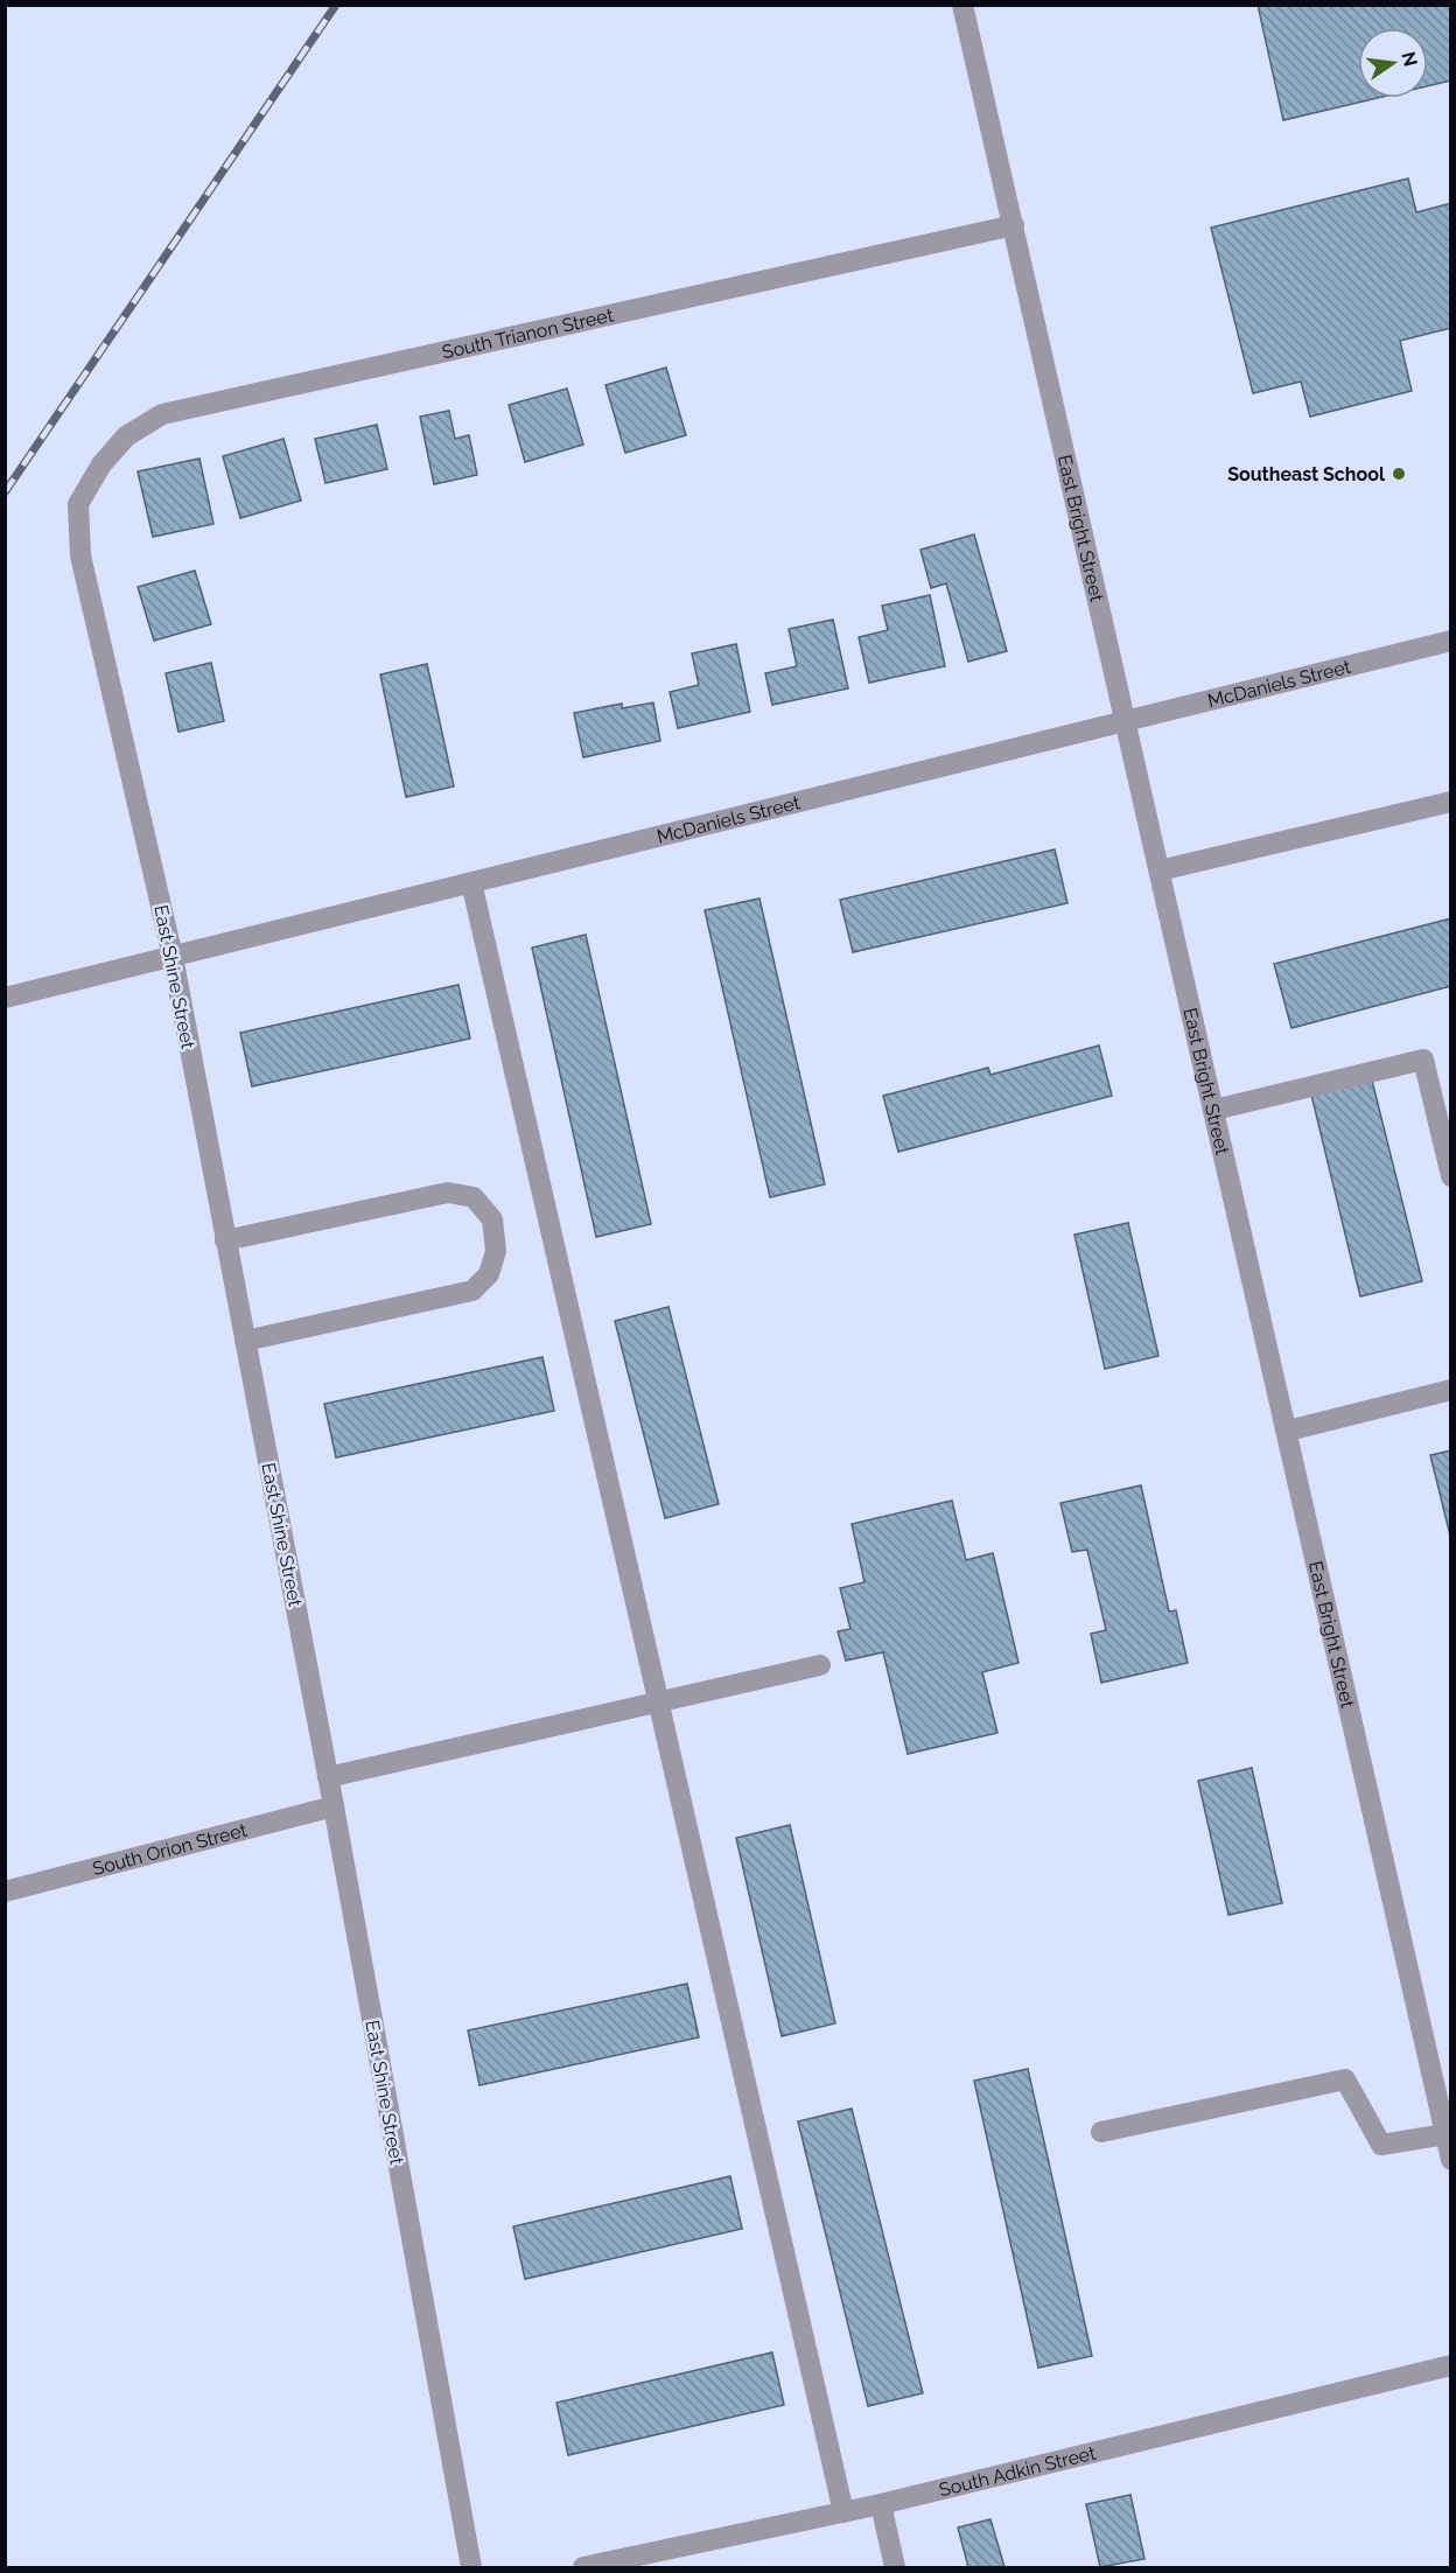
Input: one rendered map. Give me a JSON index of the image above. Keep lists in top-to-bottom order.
{
  "streets": {
    "street": [
      "South Trianon Street",
      "East Bright Street",
      "McDaniels Street",
      "East Shine Street",
      "South Orion Street",
      "South Adkin Street"
    ]
  },
  "crossings": [
    ["South Trianon Street", "East Bright Street"],
    ["South Trianon Street", "East Shine Street"],
    ["East Bright Street", "McDaniels Street"],
    ["McDaniels Street", "East Shine Street"],
    ["East Shine Street", "South Orion Street"]
  ],
  "places": ["Southeast School"],
  "north": "right"
}
